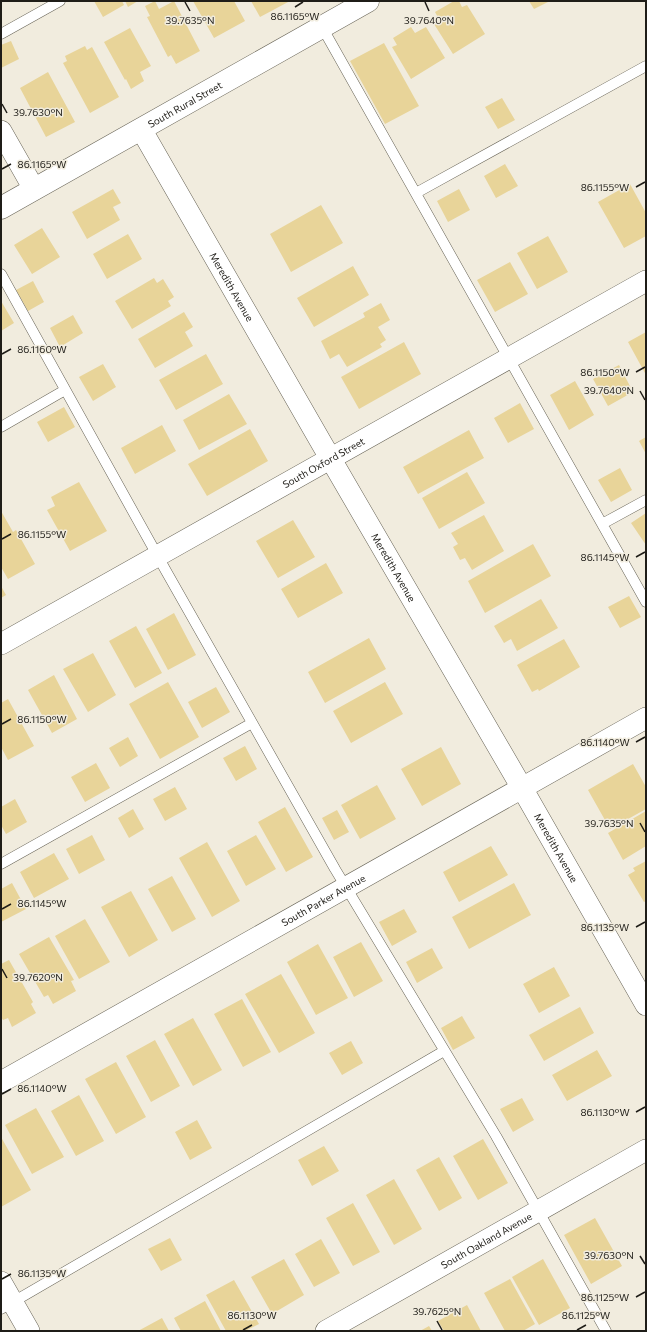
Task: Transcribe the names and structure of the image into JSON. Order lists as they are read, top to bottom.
{
  "streets": {
    "main road": ["South Rural Street"],
    "street": [
      "Meredith Avenue",
      "South Oxford Street",
      "South Parker Avenue",
      "South Oakland Avenue"
    ]
  },
  "crossings": [
    ["South Rural Street", "Meredith Avenue"],
    ["Meredith Avenue", "South Oxford Street"],
    ["Meredith Avenue", "South Parker Avenue"]
  ],
  "coordinates": [
    "86.1165°W",
    "39.7635°N",
    "39.7640°N",
    "39.7630°N",
    "86.1155°W",
    "86.1160°W",
    "86.1150°W",
    "86.1145°W",
    "86.1140°W",
    "86.1135°W",
    "39.7620°N",
    "86.1130°W",
    "86.1125°W",
    "39.7625°N"
  ]
}
